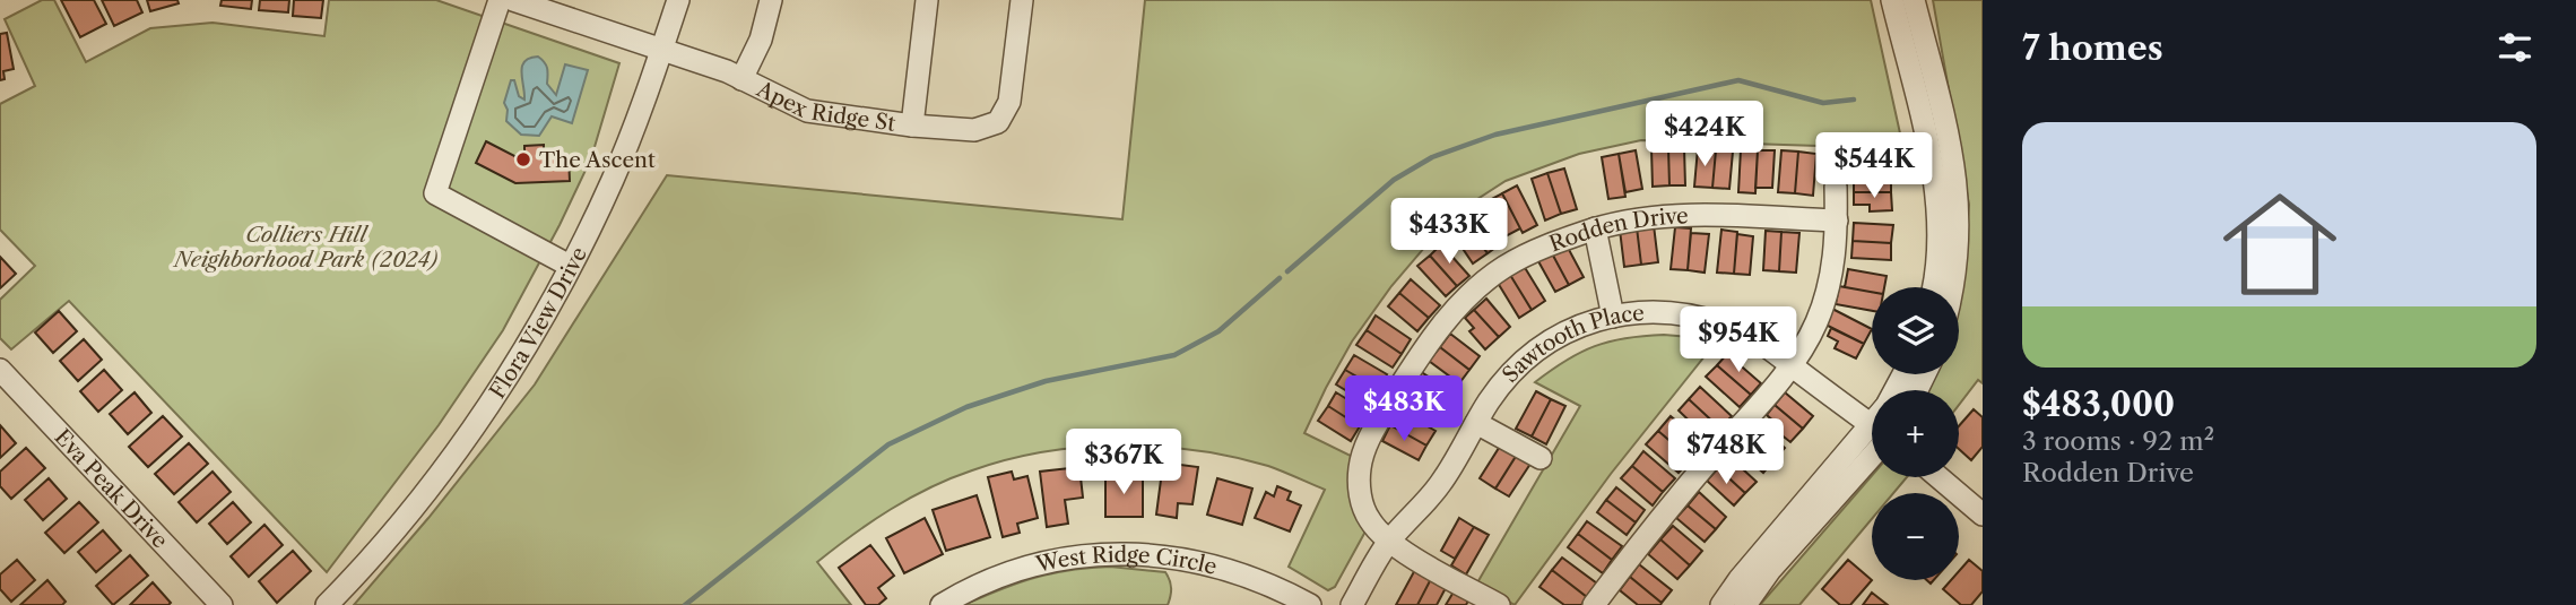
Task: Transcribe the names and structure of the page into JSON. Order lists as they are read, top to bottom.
{
  "streets": {
    "street": [
      "Apex Ridge St",
      "Rodden Drive",
      "Flora View Drive",
      "Sawtooth Place",
      "Eva Peak Drive",
      "West Ridge Circle"
    ]
  },
  "crossings": [
    ["Apex Ridge St", "Flora View Drive"],
    ["Rodden Drive", "Sawtooth Place"]
  ],
  "parks": ["Colliers Hill Neighborhood Park (2024)"],
  "places": ["The Ascent"],
  "page": {
    "heading": "7 homes",
    "list": [
      {
        "name": "$483,000",
        "note": "3 rooms · 92 m² · Rodden Drive"
      }
    ],
    "price": [
      "$424K",
      "$544K",
      "$433K",
      "$954K",
      "$483K",
      "$748K",
      "$367K"
    ],
    "map_buttons": ["+", "−"]
  }
}
